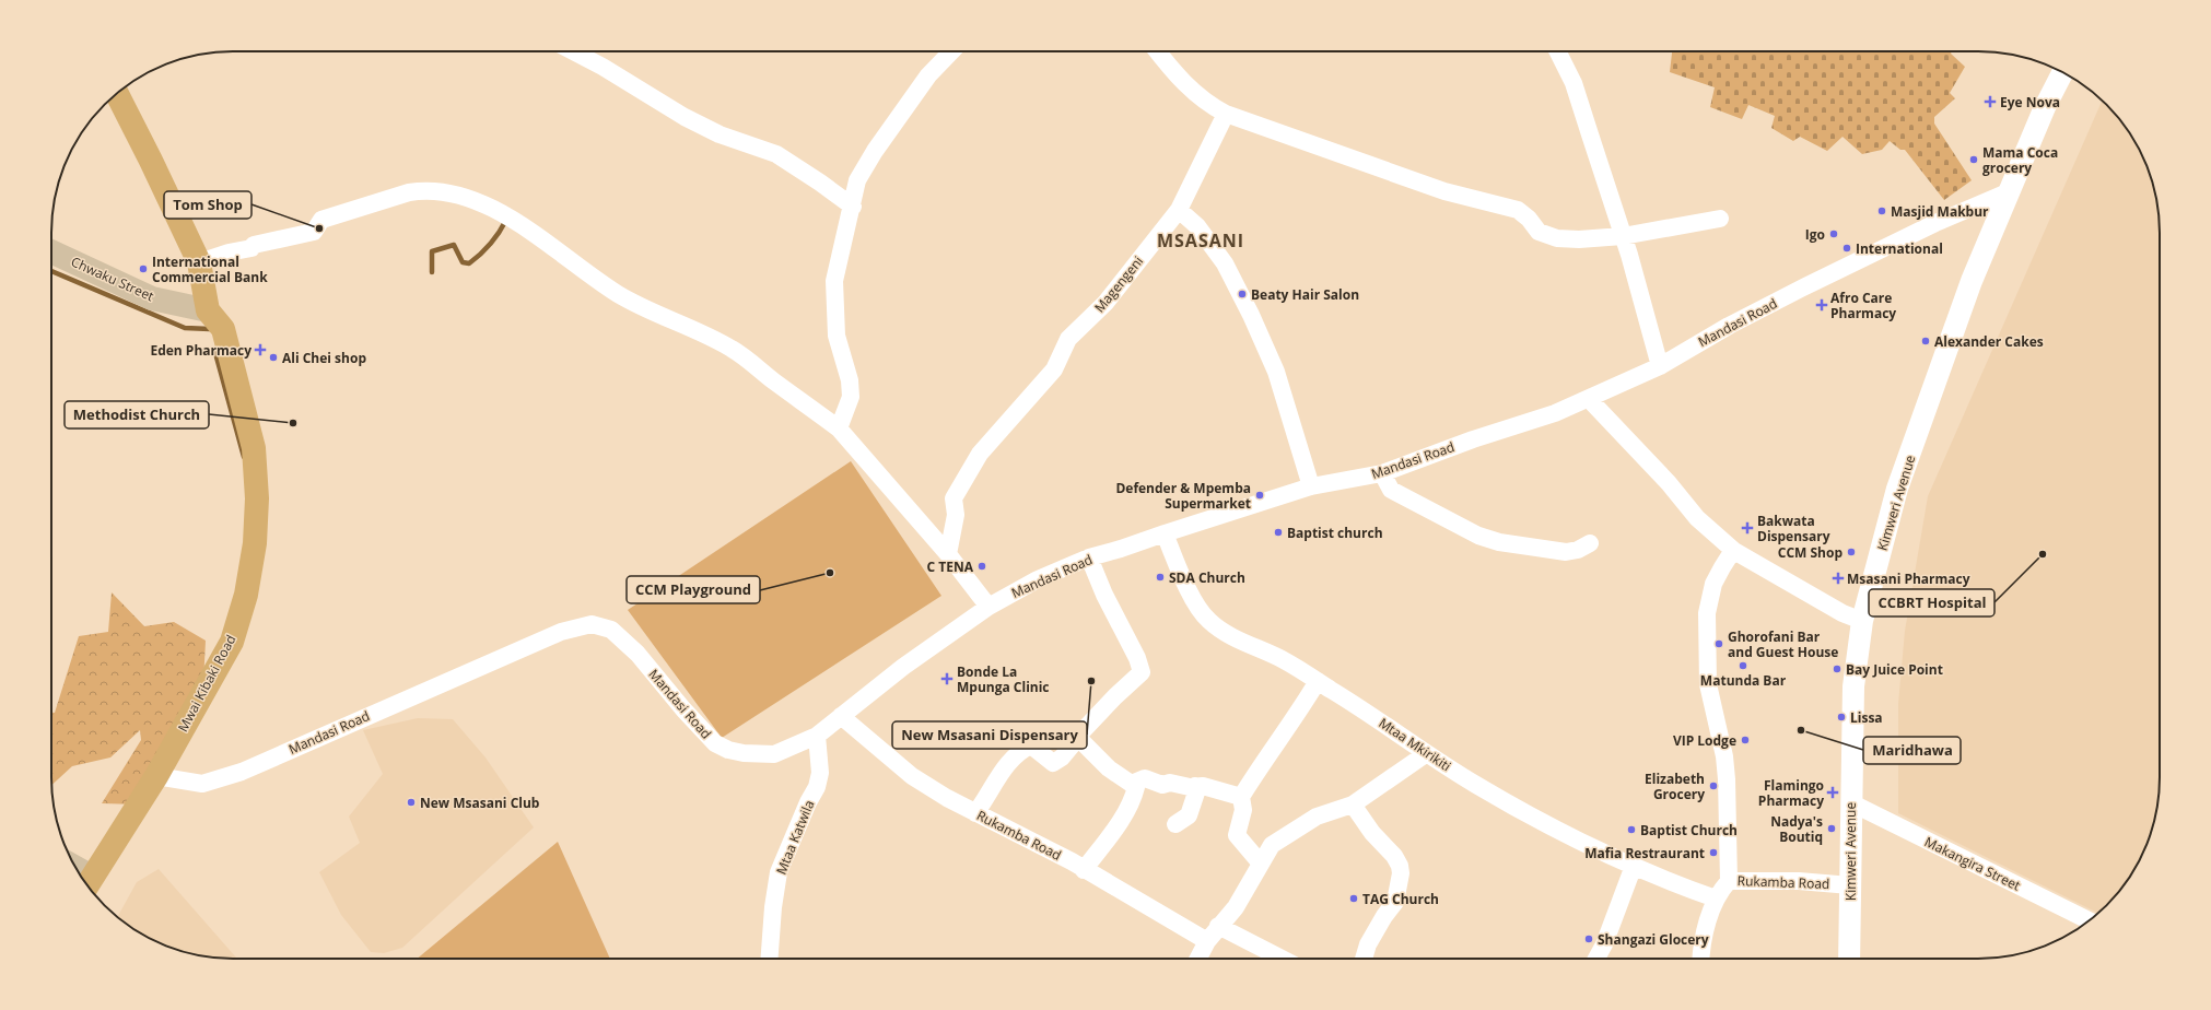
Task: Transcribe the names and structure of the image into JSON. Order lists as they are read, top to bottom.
{
  "streets": {
    "main road": ["Chwaku Street", "Mwai Kibaki Road"],
    "street": [
      "Magengeni",
      "Mandasi Road",
      "Kimweri Avenue",
      "Mtaa Mkirikiti",
      "Rukamba Road",
      "Mtaa Katwila",
      "Makangira Street"
    ]
  },
  "crossings": [
    ["Chwaku Street", "Mwai Kibaki Road"],
    ["Mandasi Road", "Kimweri Avenue"],
    ["Mandasi Road", "Mwai Kibaki Road"],
    ["Mandasi Road", "Mtaa Mkirikiti"],
    ["Mandasi Road", "Rukamba Road"],
    ["Mandasi Road", "Mtaa Katwila"],
    ["Kimweri Avenue", "Rukamba Road"],
    ["Kimweri Avenue", "Makangira Street"],
    ["Mtaa Mkirikiti", "Rukamba Road"]
  ],
  "districts": ["MSASANI"],
  "places": {
    "health": [
      "Eye Nova",
      "Afro Care Pharmacy",
      "Eden Pharmacy",
      "Bakwata Dispensary",
      "Msasani Pharmacy",
      "Bonde La Mpunga Clinic",
      "Flamingo Pharmacy"
    ],
    "other": [
      "Mama Coca grocery",
      "Masjid Makbur",
      "Tom Shop",
      "Igo",
      "International",
      "International Commercial Bank",
      "Beaty Hair Salon",
      "Alexander Cakes",
      "Ali Chei shop",
      "Methodist Church",
      "Defender & Mpemba Supermarket",
      "Baptist church",
      "CCM Shop",
      "CCBRT Hospital",
      "C TENA",
      "CCM Playground",
      "SDA Church",
      "Ghorofani Bar and Guest House",
      "Matunda Bar",
      "Bay Juice Point",
      "New Msasani Dispensary",
      "Lissa",
      "Maridhawa",
      "VIP Lodge",
      "Elizabeth Grocery",
      "New Msasani Club",
      "Nadya's Boutiq",
      "Baptist Church",
      "Mafia Restraurant",
      "TAG Church",
      "Shangazi Glocery"
    ]
  }
}
